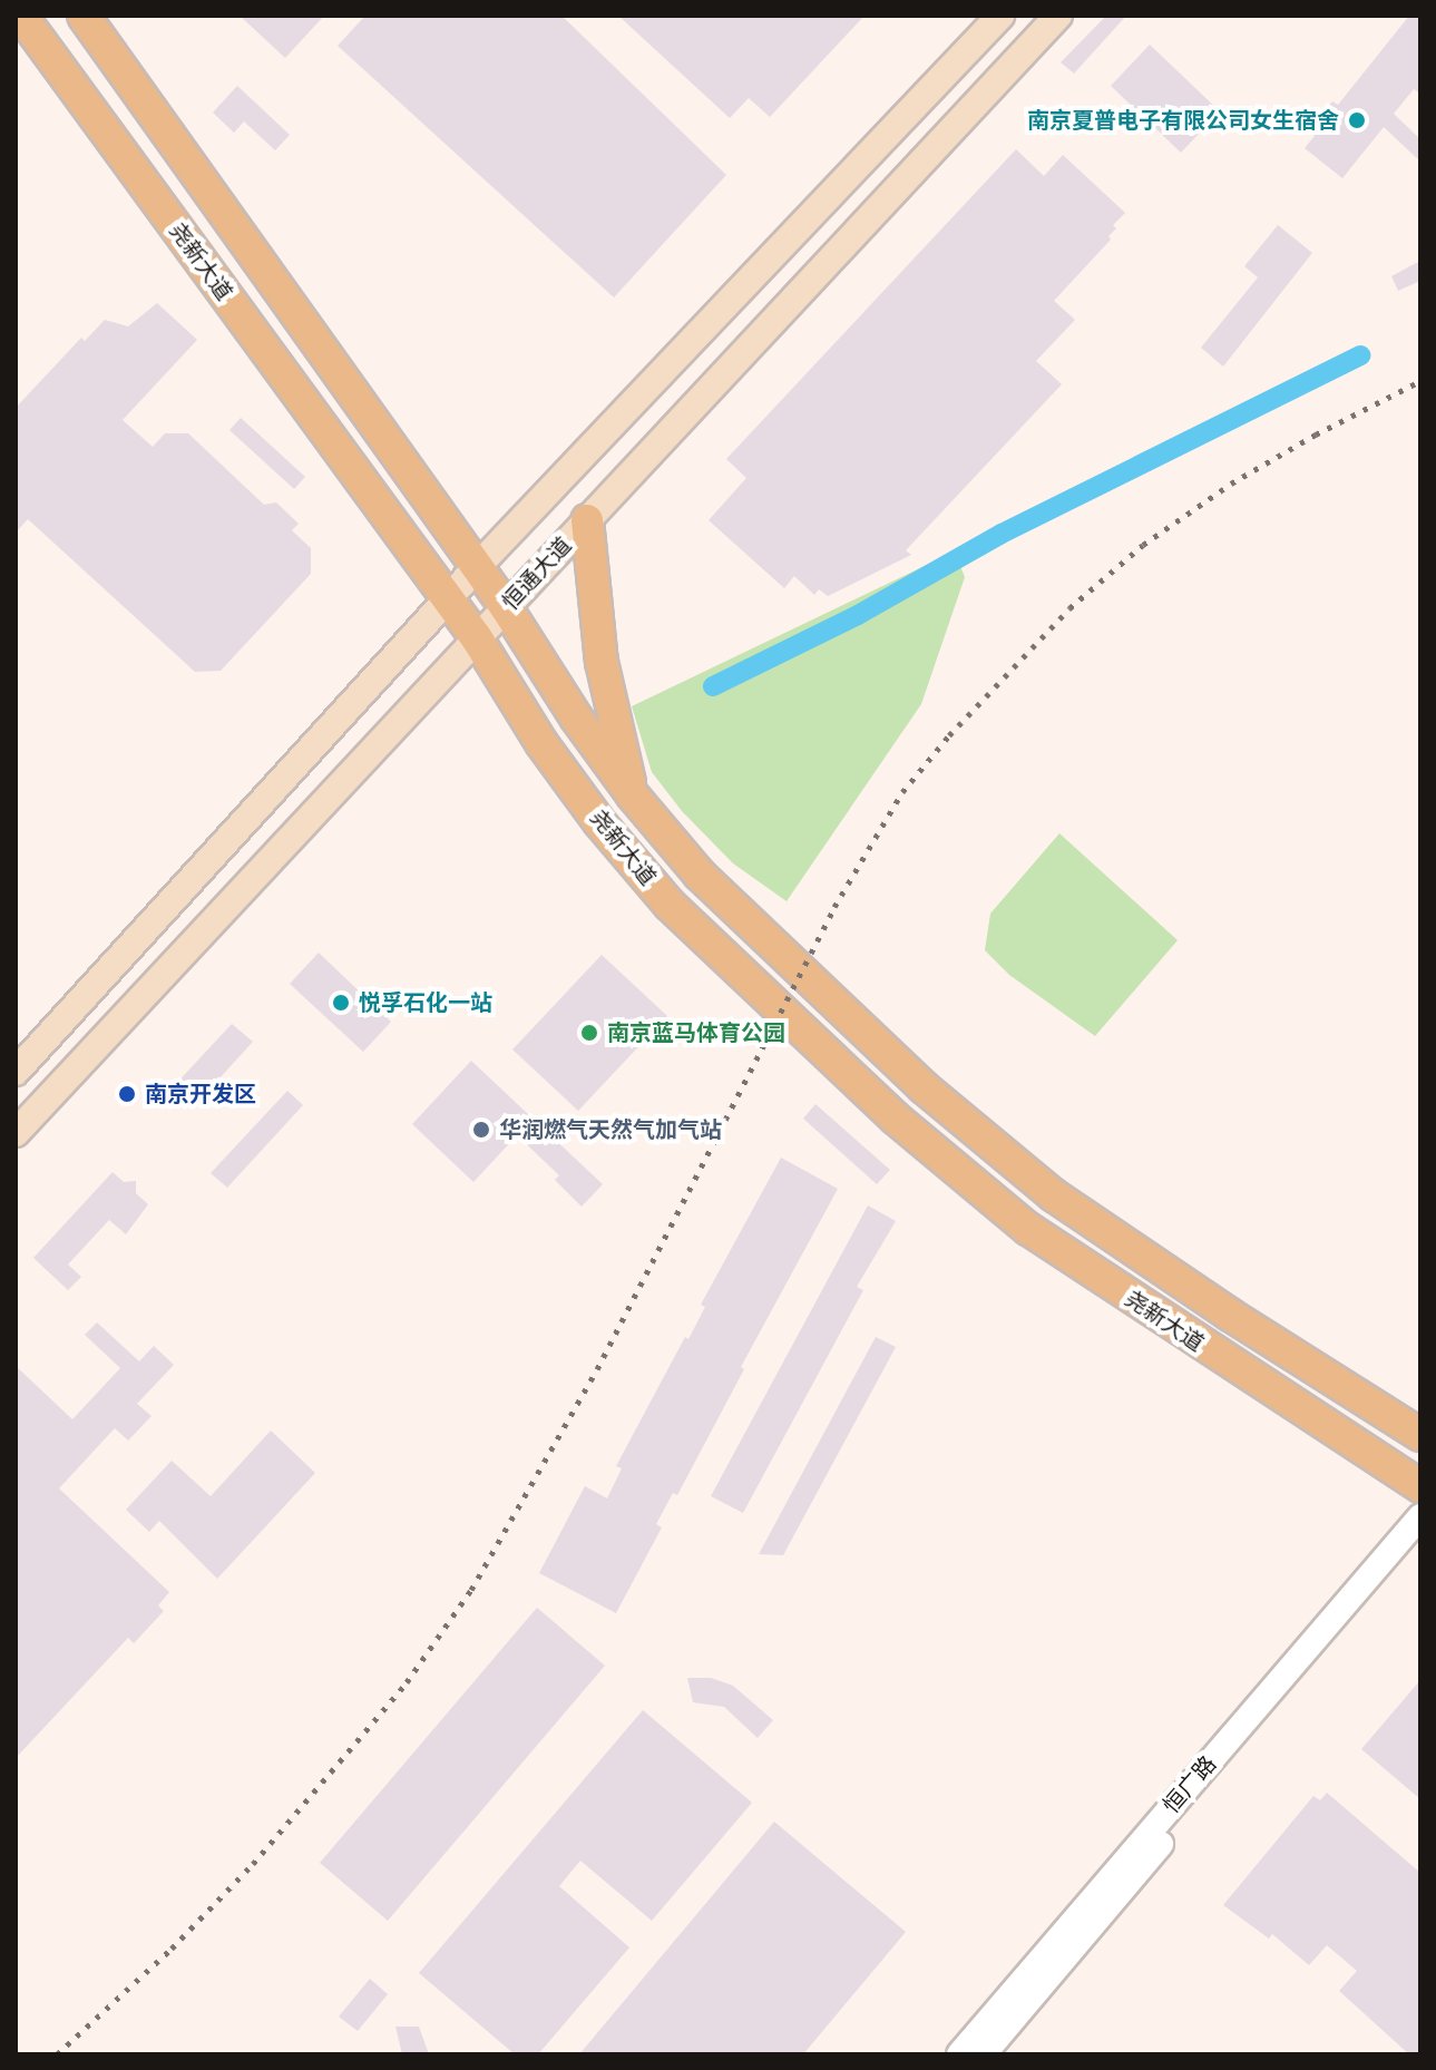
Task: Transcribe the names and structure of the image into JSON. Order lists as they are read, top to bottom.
{
  "streets": {
    "main road": ["尧新大道", "恒通大道"],
    "street": ["恒广路"]
  },
  "crossings": [
    ["尧新大道", "恒通大道"]
  ],
  "places": [
    "南京夏普电子有限公司女生宿舍",
    "悦孚石化一站",
    "南京蓝马体育公园",
    "南京开发区",
    "华润燃气天然气加气站"
  ]
}
